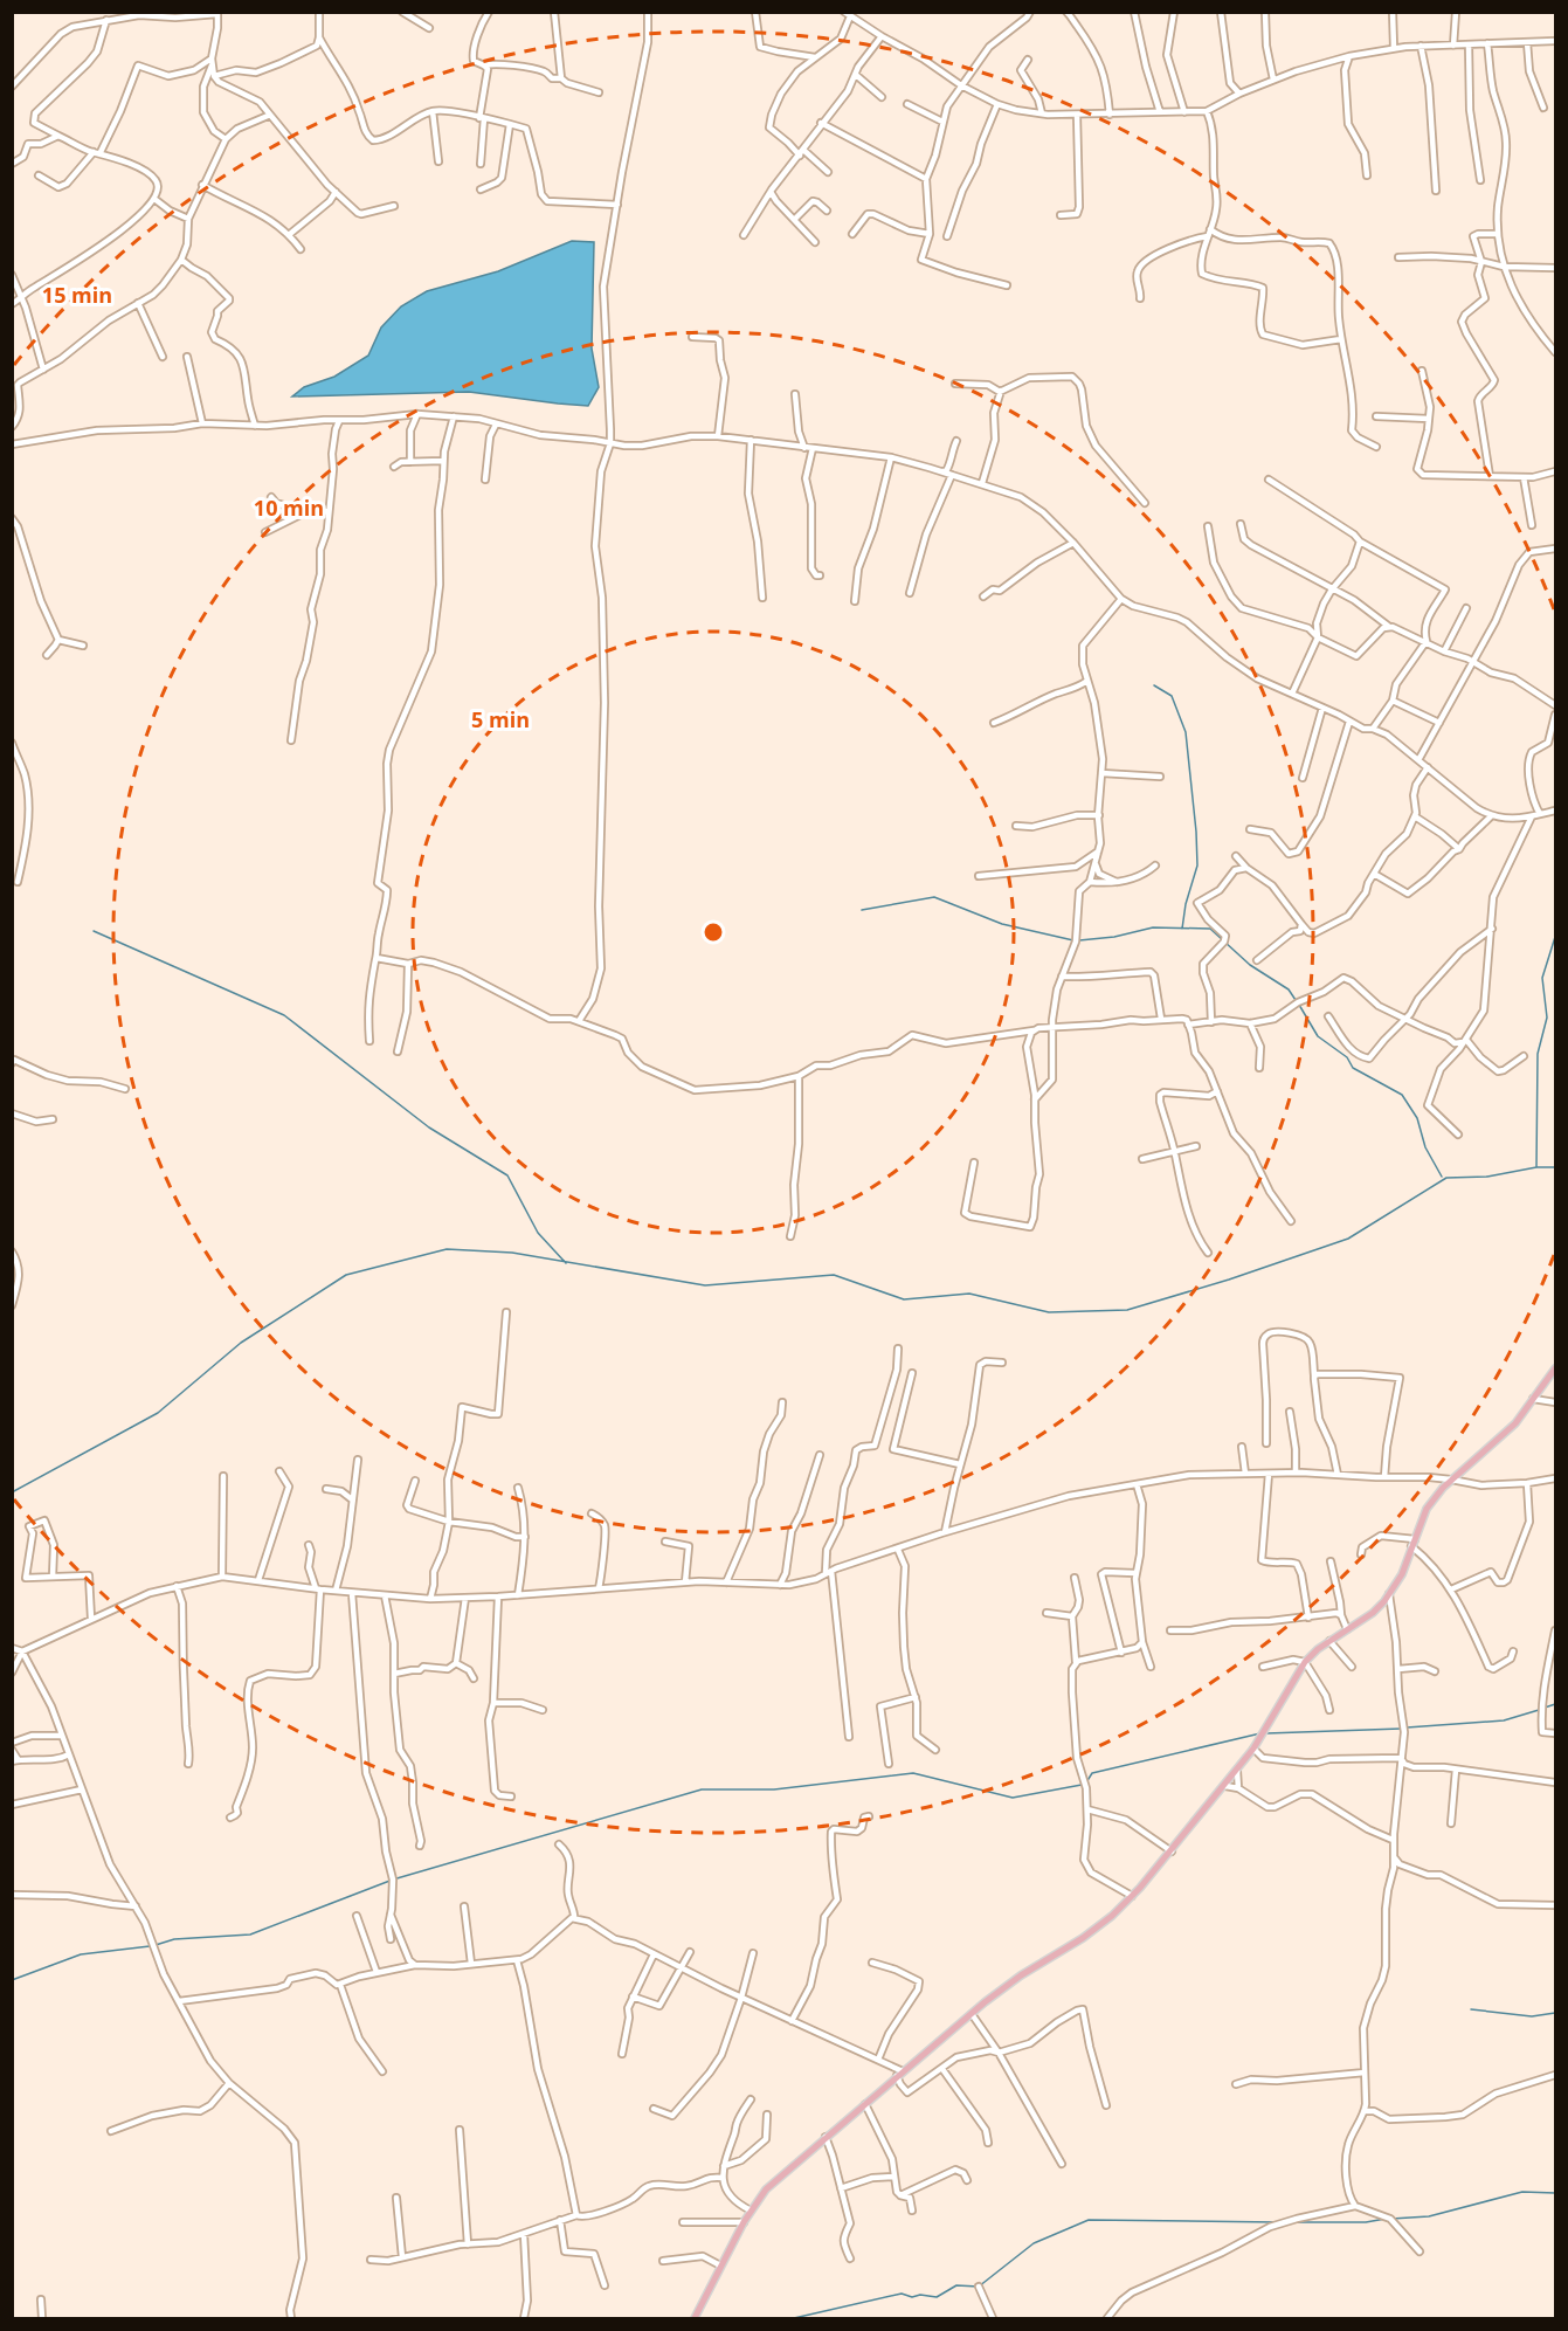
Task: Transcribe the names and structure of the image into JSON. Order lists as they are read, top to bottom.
{
  "rings": ["15 min", "10 min", "5 min"]
}
